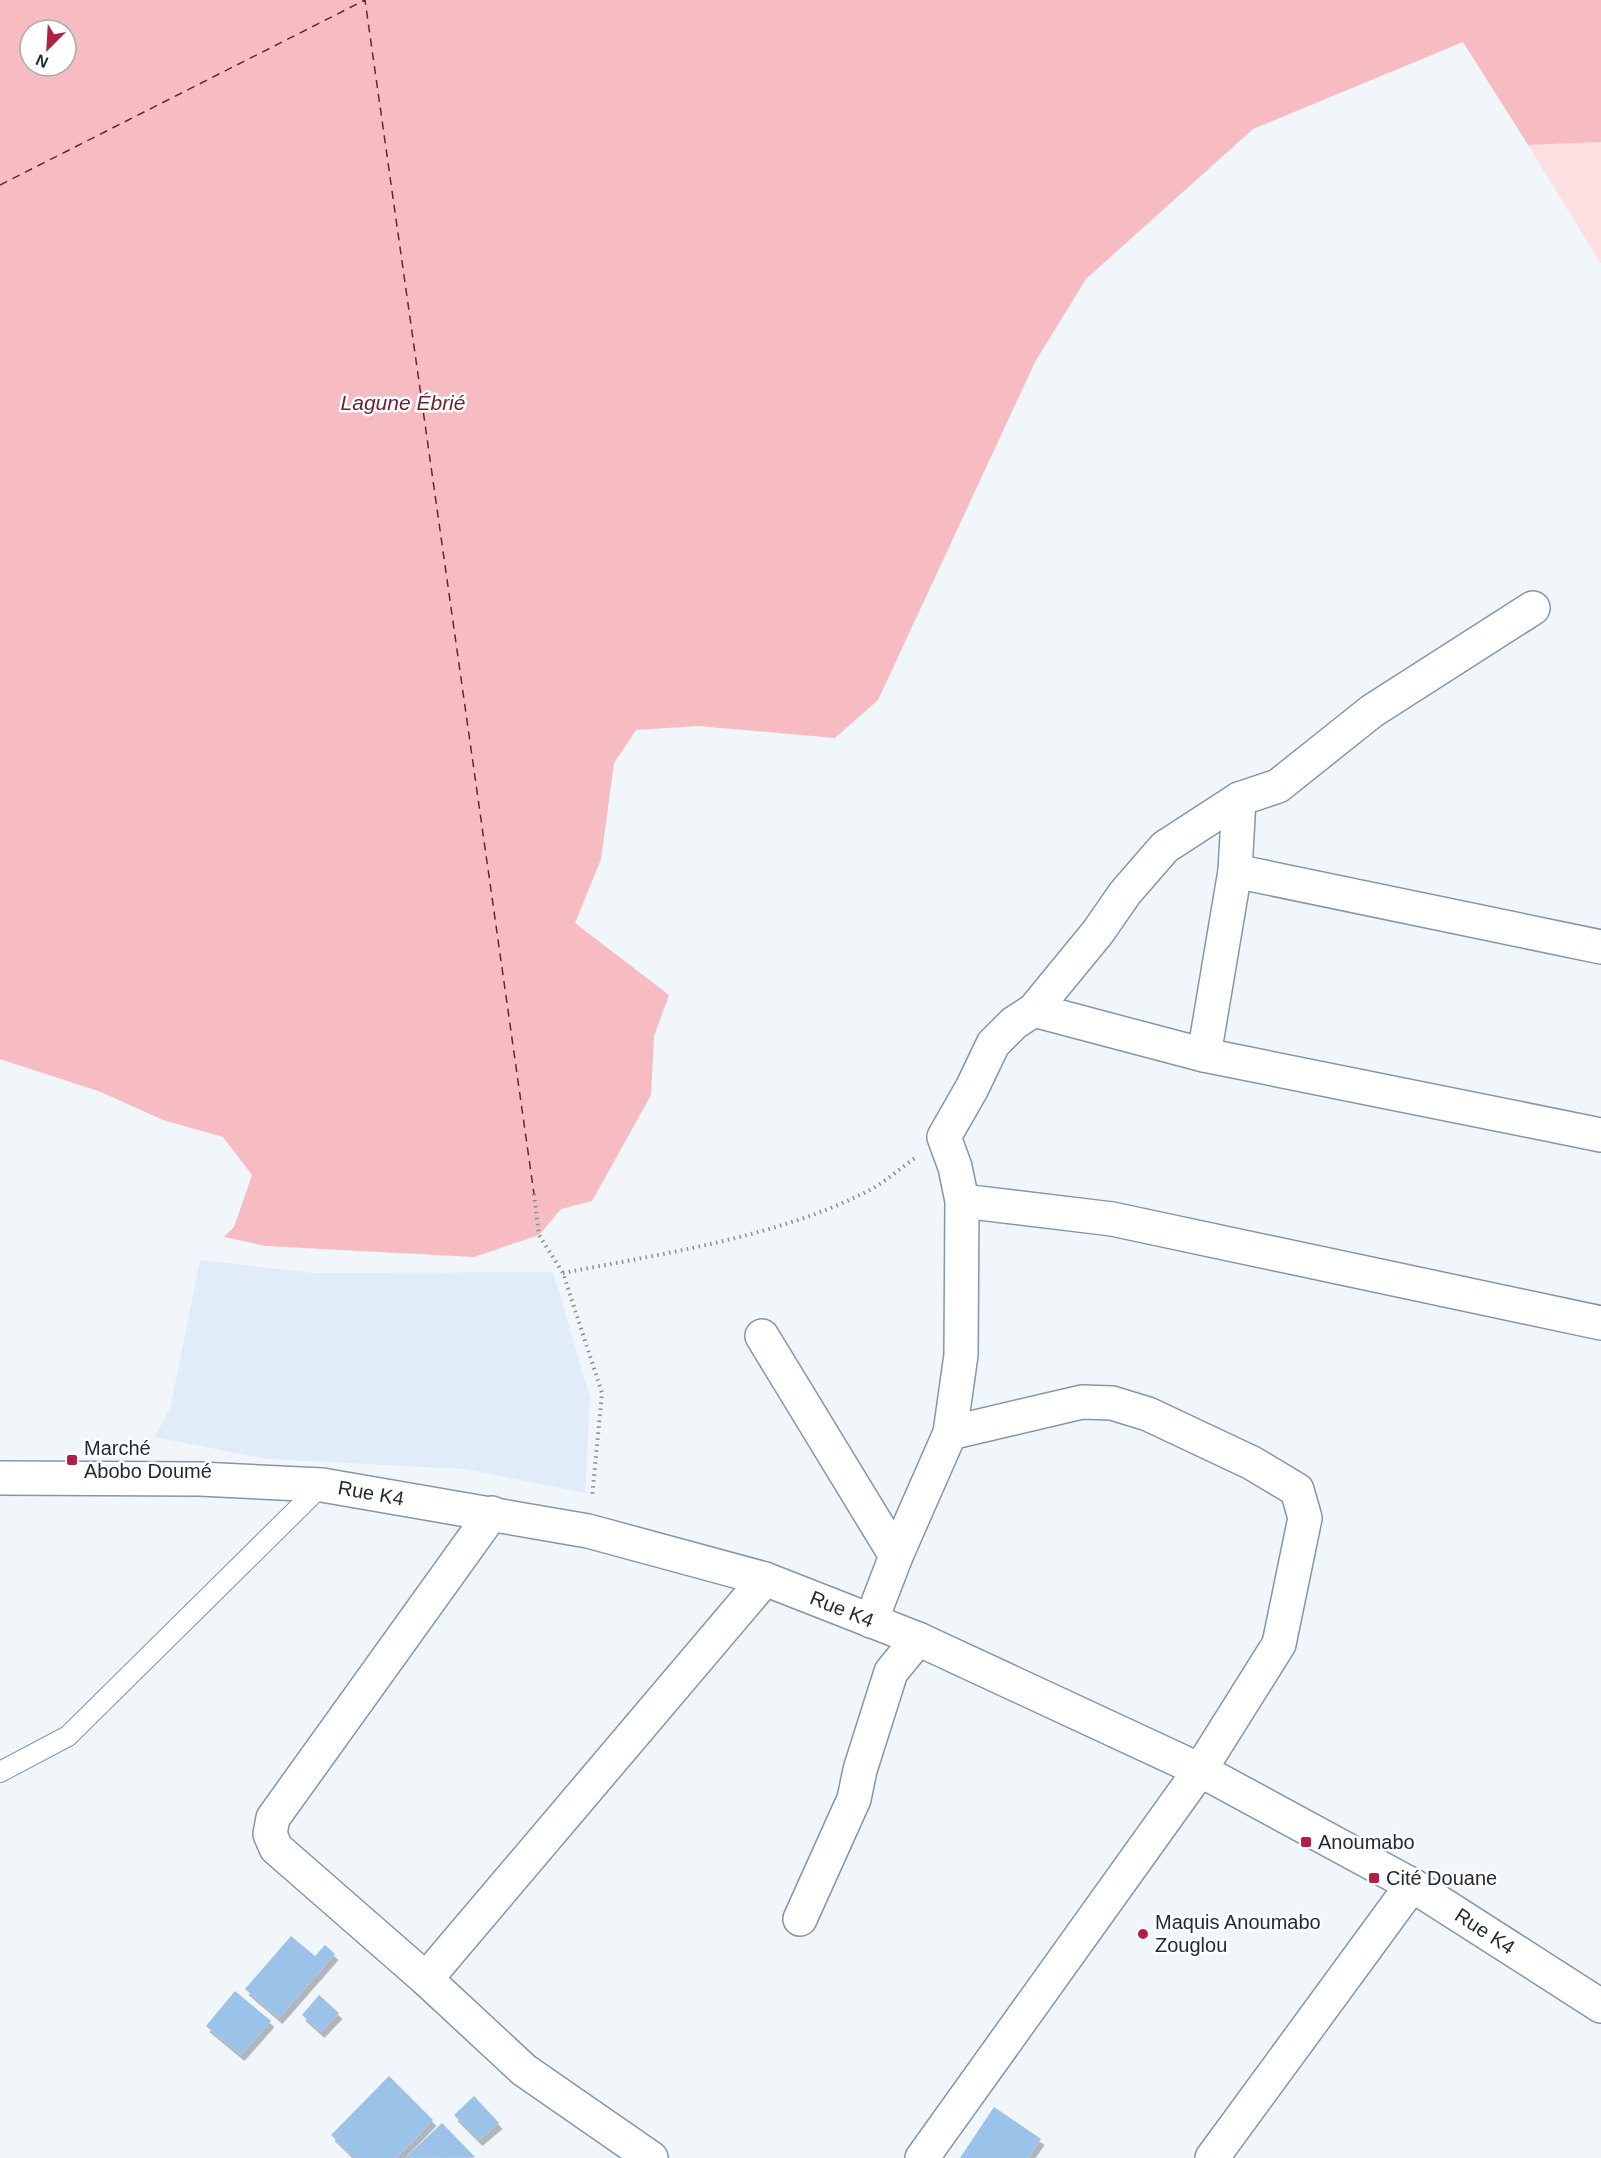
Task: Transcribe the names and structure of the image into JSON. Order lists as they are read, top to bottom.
{
  "streets": {
    "street": ["Rue K4"]
  },
  "water": ["Lagune Ébrié"],
  "places": {
    "transit": ["Marché Abobo Doumé", "Anoumabo", "Cité Douane"],
    "other": ["Maquis Anoumabo Zouglou"]
  },
  "north": "bottom left"
}
